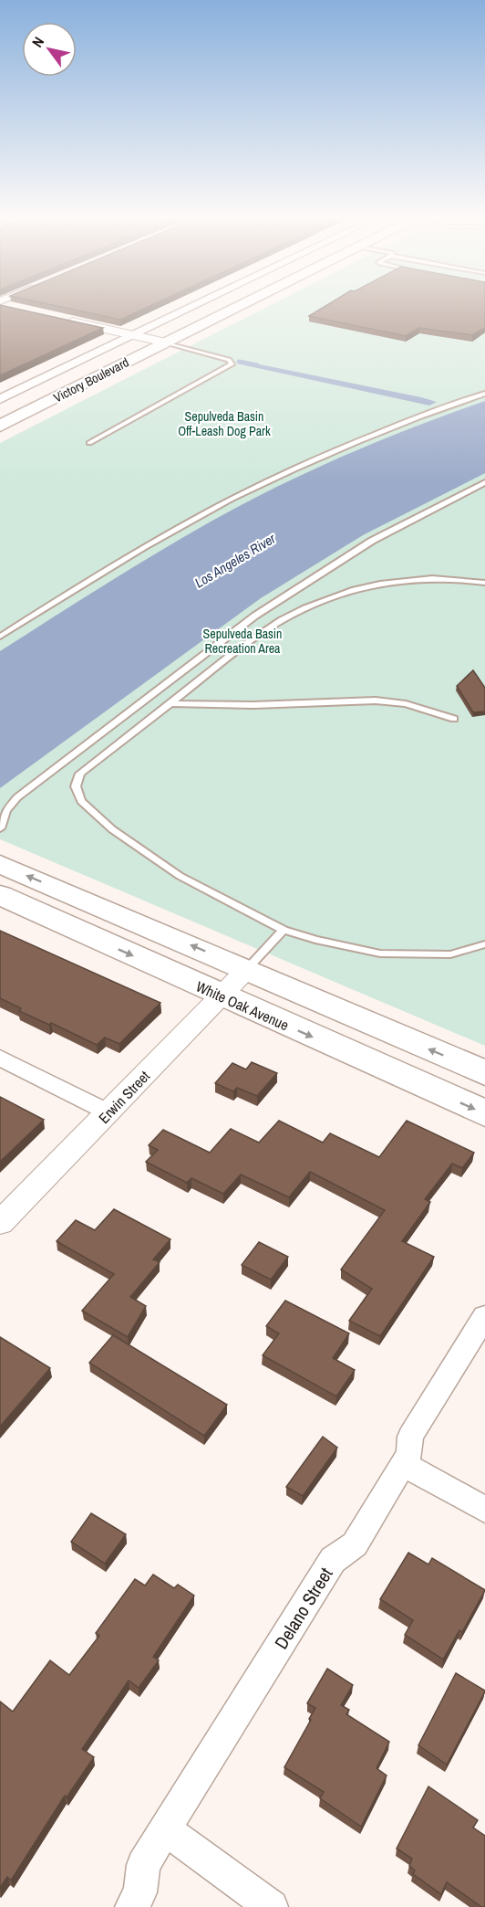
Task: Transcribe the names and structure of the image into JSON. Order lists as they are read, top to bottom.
{
  "streets": {
    "main road": ["Victory Boulevard", "White Oak Avenue"],
    "street": ["Erwin Street", "Delano Street"]
  },
  "crossings": [
    ["White Oak Avenue", "Erwin Street"]
  ],
  "water": ["Los Angeles River"],
  "parks": ["Sepulveda Basin Off-Leash Dog Park", "Sepulveda Basin Recreation Area"],
  "north": "top left"
}
